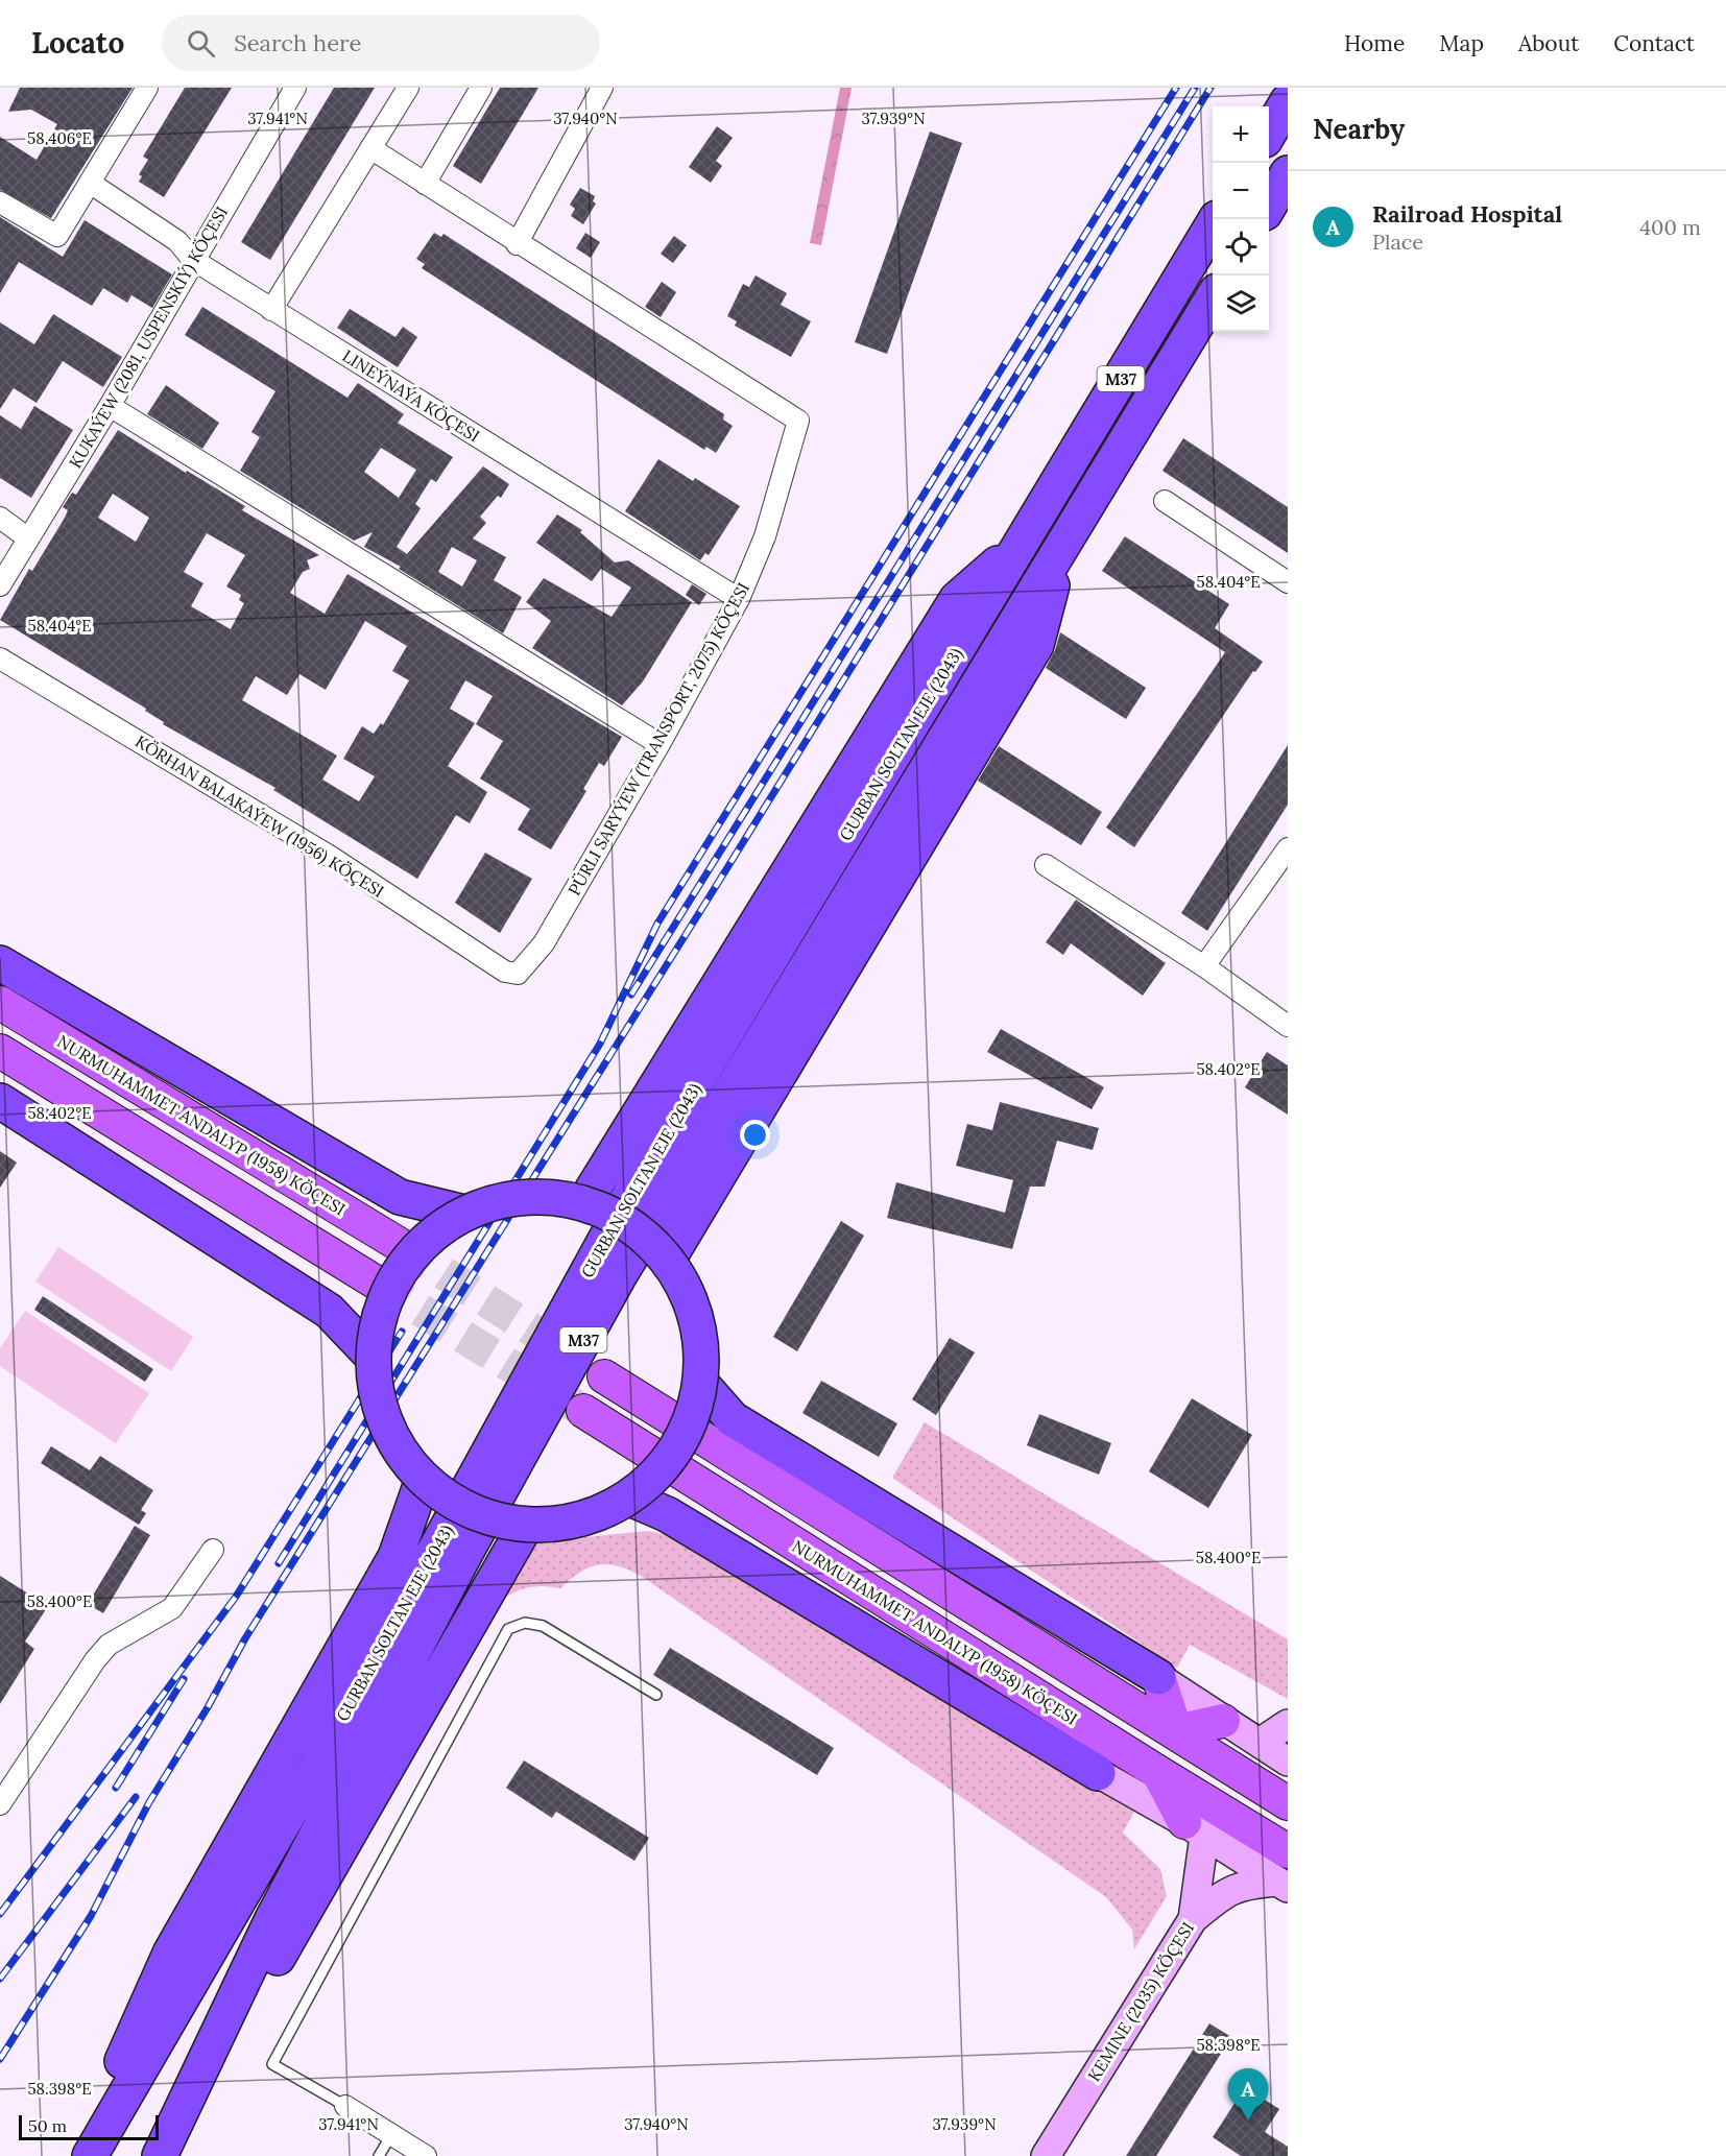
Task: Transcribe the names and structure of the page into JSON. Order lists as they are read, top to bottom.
{
  "streets": {
    "highway": ["M37", "GURBAN SOLTAN EJE (2043)"],
    "main road": ["NURMUHAMMET ANDALYP (1958) KÖÇESI"],
    "street": [
      "KUKAÝEW (2081, USPENSKIÝ) KÖÇESI",
      "LINEÝNAÝA KÖÇESI",
      "PÜRLI SARYÝEW (TRANSPORT, 2075) KÖÇESI",
      "KÖRHAN BALAKAÝEW (1956) KÖÇESI",
      "KEMINE (2035) KÖÇESI"
    ]
  },
  "crossings": [
    ["KUKAÝEW (2081, USPENSKIÝ) KÖÇESI", "LINEÝNAÝA KÖÇESI"],
    ["LINEÝNAÝA KÖÇESI", "PÜRLI SARYÝEW (TRANSPORT, 2075) KÖÇESI"],
    ["PÜRLI SARYÝEW (TRANSPORT, 2075) KÖÇESI", "KÖRHAN BALAKAÝEW (1956) KÖÇESI"]
  ],
  "scale_bar": "50 m",
  "page": {
    "header": "Locato",
    "search": "Search here",
    "nav": [
      "Home",
      "Map",
      "About",
      "Contact"
    ],
    "heading": "Nearby",
    "map_buttons": ["+", "−"],
    "list": [
      {
        "mark": "A",
        "name": "Railroad Hospital",
        "note": "Place",
        "value": "400 m"
      }
    ],
    "pins": "A",
    "scale": "50 m"
  },
  "coordinates": [
    "37.941°N",
    "37.940°N",
    "37.939°N",
    "58.406°E",
    "58.404°E",
    "58.402°E",
    "58.400°E",
    "58.398°E"
  ]
}
